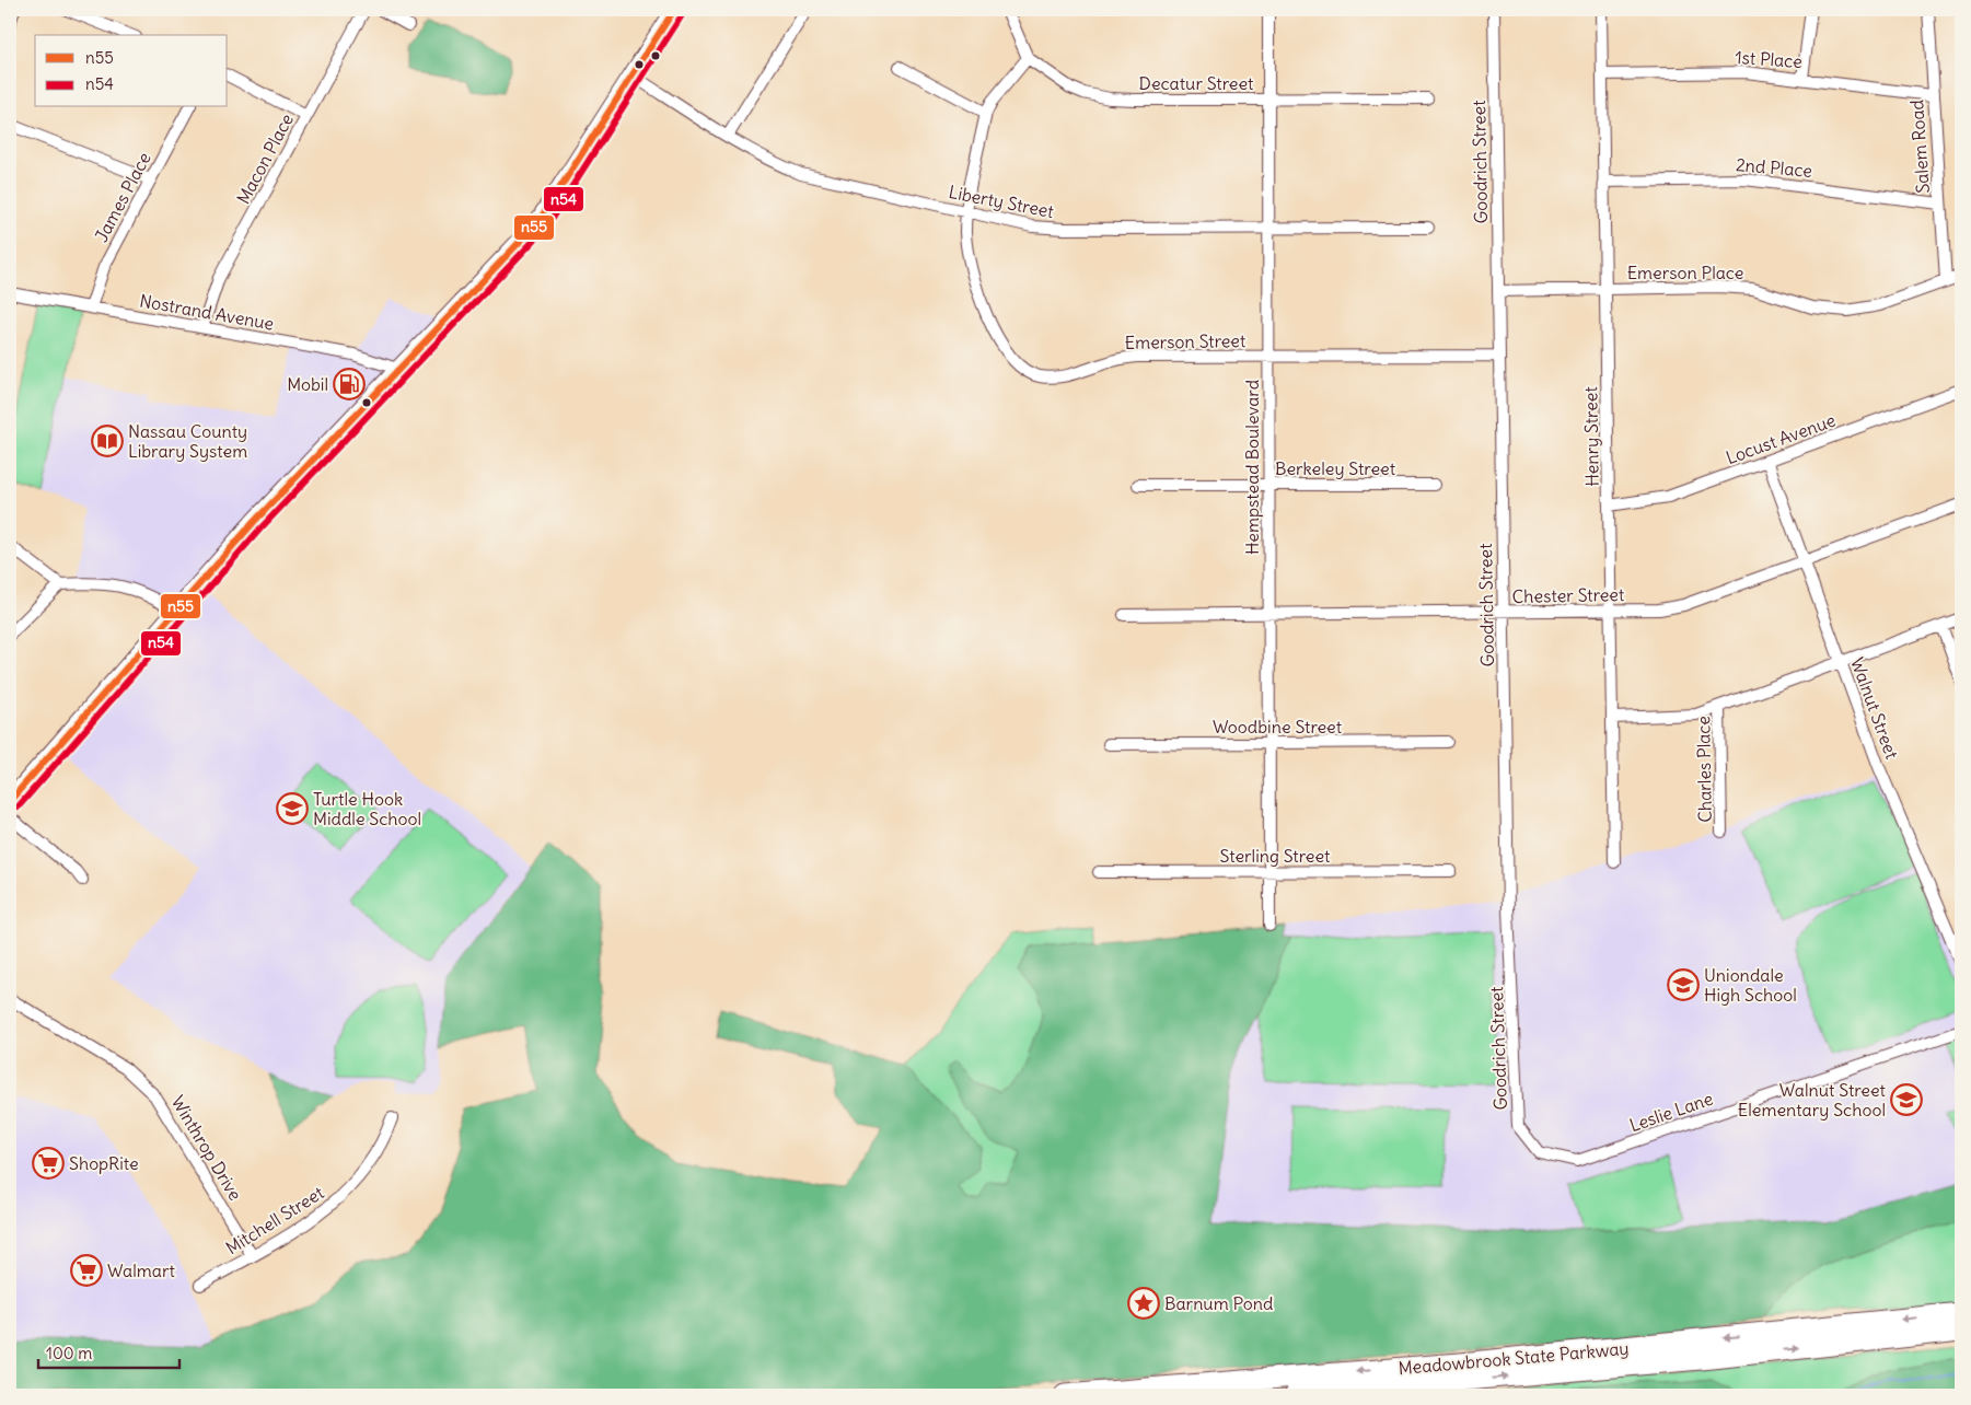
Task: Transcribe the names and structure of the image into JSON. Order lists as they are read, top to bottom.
{
  "streets": {
    "highway": ["Meadowbrook State Parkway"],
    "street": [
      "1st Place",
      "Decatur Street",
      "Salem Road",
      "Macon Place",
      "Goodrich Street",
      "2nd Place",
      "James Place",
      "Liberty Street",
      "Emerson Place",
      "Nostrand Avenue",
      "Emerson Street",
      "Henry Street",
      "Locust Avenue",
      "Hempstead Boulevard",
      "Berkeley Street",
      "Chester Street",
      "Walnut Street",
      "Woodbine Street",
      "Charles Place",
      "Sterling Street",
      "Leslie Lane",
      "Winthrop Drive",
      "Mitchell Street"
    ]
  },
  "crossings": [
    ["1st Place", "Salem Road"],
    ["1st Place", "Henry Street"],
    ["Decatur Street", "Emerson Street"],
    ["Decatur Street", "Hempstead Boulevard"],
    ["Salem Road", "2nd Place"],
    ["Salem Road", "Emerson Place"],
    ["Macon Place", "Nostrand Avenue"],
    ["Goodrich Street", "Emerson Place"],
    ["Goodrich Street", "Emerson Street"],
    ["Goodrich Street", "Chester Street"],
    ["Goodrich Street", "Leslie Lane"],
    ["2nd Place", "Henry Street"],
    ["James Place", "Nostrand Avenue"],
    ["Liberty Street", "Emerson Street"],
    ["Liberty Street", "Hempstead Boulevard"],
    ["Emerson Place", "Henry Street"],
    ["Emerson Street", "Hempstead Boulevard"],
    ["Henry Street", "Locust Avenue"],
    ["Henry Street", "Chester Street"],
    ["Locust Avenue", "Walnut Street"],
    ["Hempstead Boulevard", "Berkeley Street"],
    ["Hempstead Boulevard", "Chester Street"],
    ["Hempstead Boulevard", "Woodbine Street"],
    ["Hempstead Boulevard", "Sterling Street"],
    ["Chester Street", "Walnut Street"],
    ["Winthrop Drive", "Mitchell Street"]
  ],
  "places": {
    "fuel station": ["Mobil"],
    "library": ["Nassau County Library System"],
    "school or university": ["Turtle Hook Middle School", "Uniondale High School", "Walnut Street Elementary School"],
    "supermarket": ["ShopRite", "Walmart"],
    "place": ["Barnum Pond"]
  },
  "lines": ["transit line n55", "transit line n54"],
  "legend": ["n55", "n54"],
  "scale_bar": "100 m"
}
